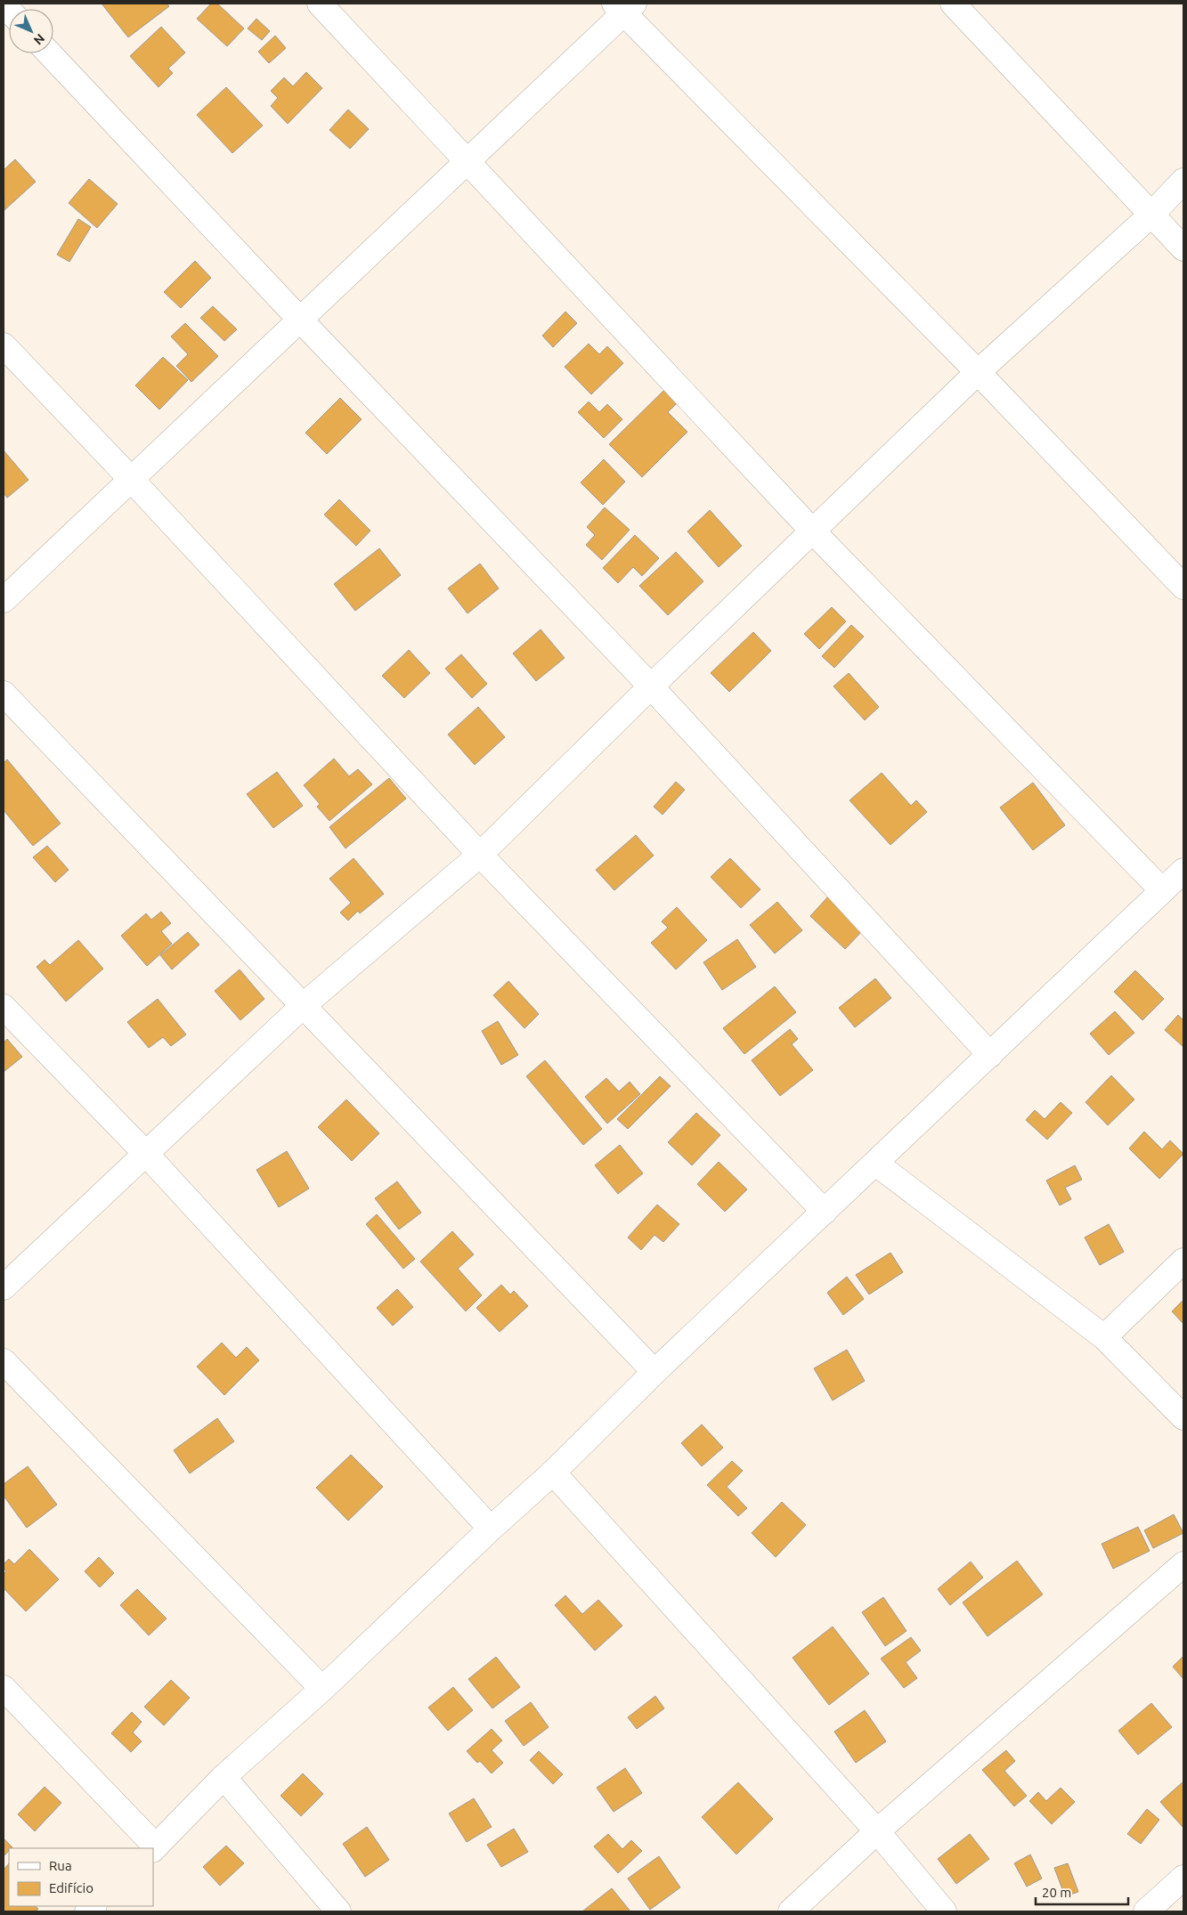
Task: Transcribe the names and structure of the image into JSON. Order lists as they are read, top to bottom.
{
  "legend": ["Rua", "Edifício"],
  "scale_bar": "20 m",
  "north": "bottom right"
}
